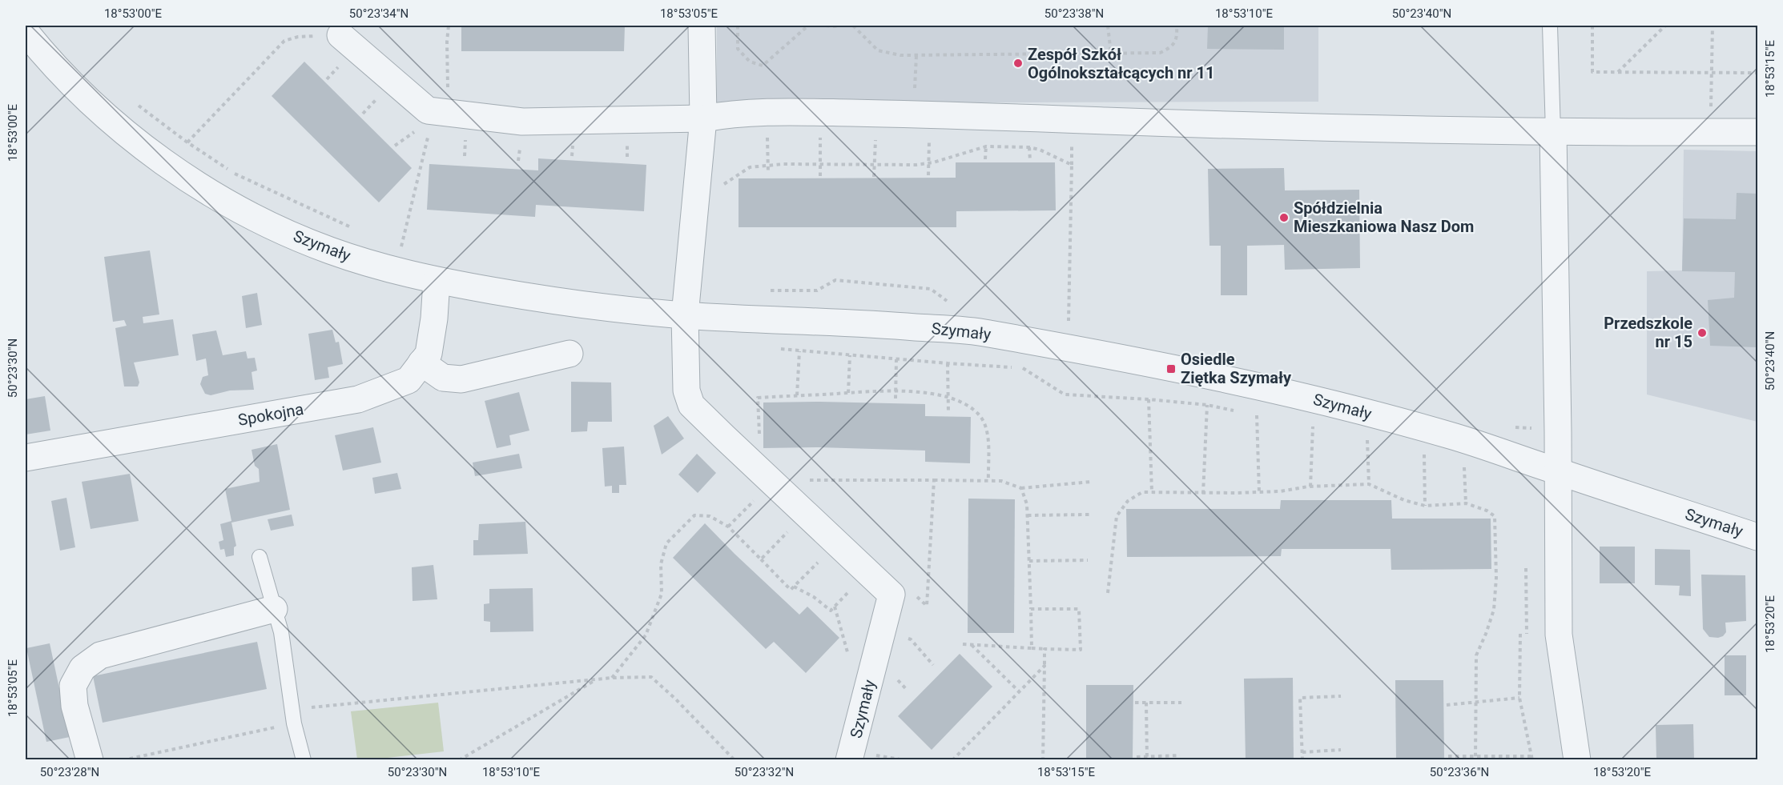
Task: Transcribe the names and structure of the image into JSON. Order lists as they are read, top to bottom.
{
  "streets": {
    "street": ["Szymały", "Spokojna"]
  },
  "crossings": [
    ["Szymały", "Spokojna"]
  ],
  "places": {
    "other": ["Zespół Szkół Ogólnokształcących nr 11", "Spółdzielnia Mieszkaniowa Nasz Dom", "Przedszkole nr 15"],
    "transit": ["Osiedle Ziętka Szymały"]
  },
  "coordinates": [
    "18°53'00\"E",
    "50°23'34\"N",
    "18°53'05\"E",
    "50°23'38\"N",
    "18°53'10\"E",
    "50°23'40\"N",
    "18°53'15\"E",
    "50°23'30\"N",
    "18°53'20\"E",
    "50°23'28\"N",
    "50°23'32\"N",
    "50°23'36\"N"
  ]
}
